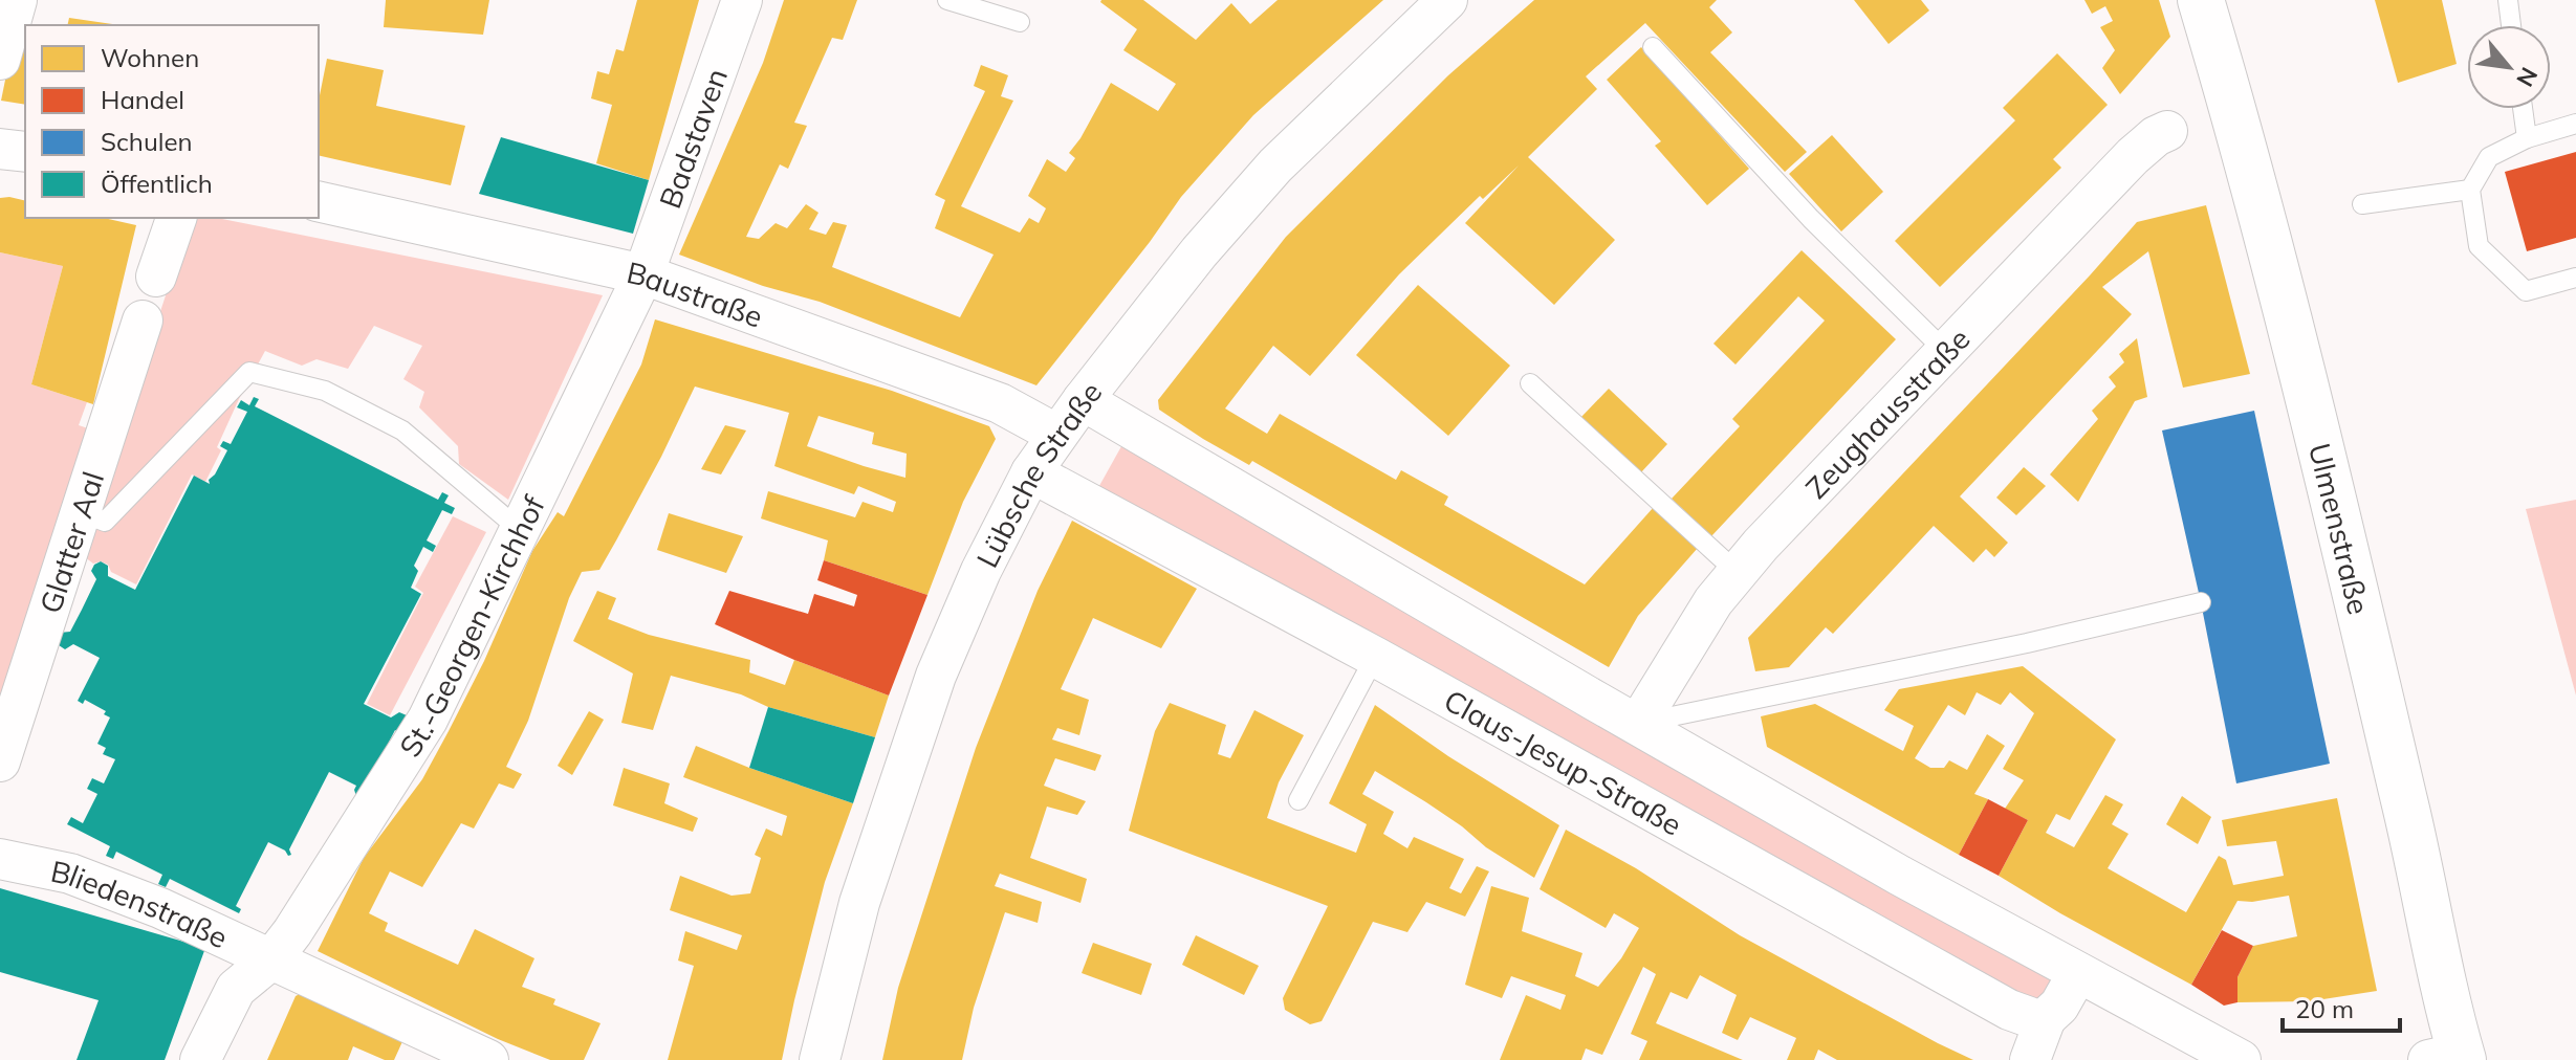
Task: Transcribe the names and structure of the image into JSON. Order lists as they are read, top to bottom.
{
  "streets": {
    "street": [
      "Badstaven",
      "Baustraße",
      "Zeughausstraße",
      "Lübsche Straße",
      "Ulmenstraße",
      "Glatter Aal",
      "St.-Georgen-Kirchhof",
      "Claus-Jesup-Straße",
      "Bliedenstraße"
    ]
  },
  "crossings": [
    ["Badstaven", "Baustraße"],
    ["Badstaven", "St.-Georgen-Kirchhof"],
    ["Baustraße", "Lübsche Straße"],
    ["Baustraße", "St.-Georgen-Kirchhof"],
    ["Lübsche Straße", "Claus-Jesup-Straße"],
    ["St.-Georgen-Kirchhof", "Bliedenstraße"]
  ],
  "legend": [
    "Wohnen",
    "Handel",
    "Schulen",
    "Öffentlich"
  ],
  "scale_bar": "20 m",
  "north": "bottom right"
}
